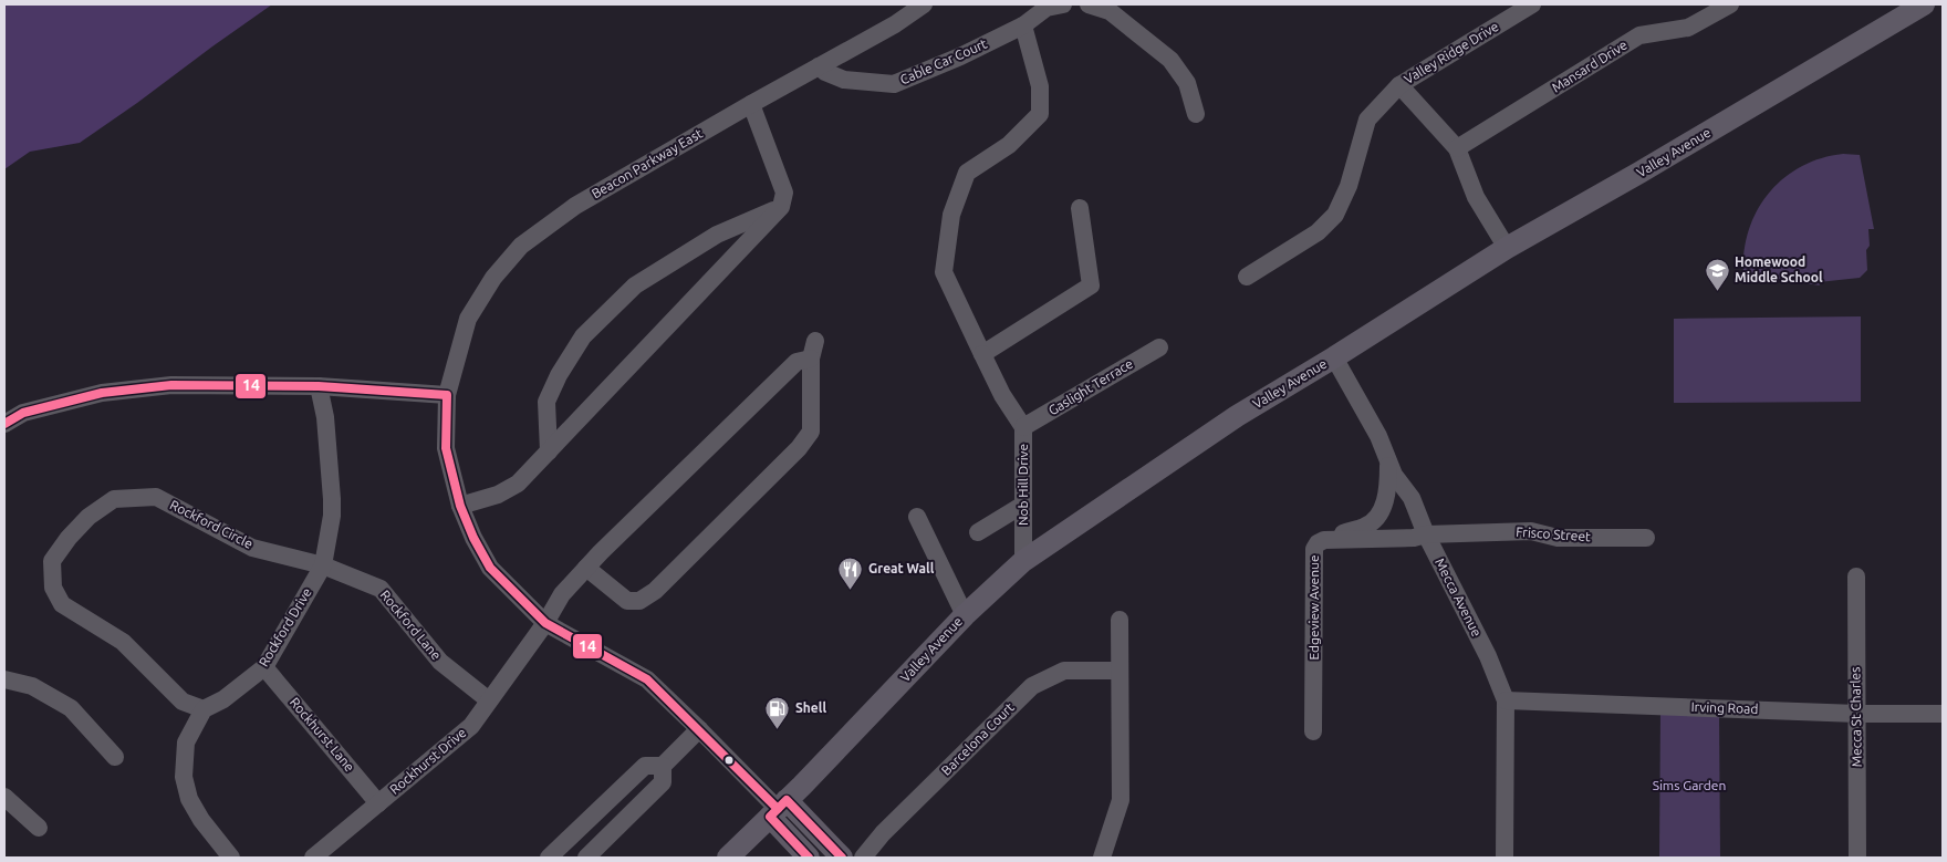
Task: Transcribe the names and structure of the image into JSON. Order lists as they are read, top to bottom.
{
  "streets": {
    "main road": ["Valley Avenue"],
    "street": [
      "Valley Ridge Drive",
      "Cable Car Court",
      "Mansard Drive",
      "Beacon Parkway East",
      "Gaslight Terrace",
      "Nob Hill Drive",
      "Rockford Circle",
      "Frisco Street",
      "Mecca Avenue",
      "Edgeview Avenue",
      "Rockford Lane",
      "Rockford Drive",
      "Irving Road",
      "Mecca St Charles",
      "Rockhurst Lane",
      "Barcelona Court",
      "Rockhurst Drive"
    ]
  },
  "crossings": [
    ["Valley Ridge Drive", "Mansard Drive"],
    ["Valley Ridge Drive", "Valley Avenue"],
    ["Cable Car Court", "Beacon Parkway East"],
    ["Cable Car Court", "Nob Hill Drive"],
    ["Valley Avenue", "Beacon Parkway East"],
    ["Valley Avenue", "Nob Hill Drive"],
    ["Valley Avenue", "Mecca Avenue"],
    ["Beacon Parkway East", "Rockhurst Drive"],
    ["Gaslight Terrace", "Nob Hill Drive"],
    ["Rockford Circle", "Rockford Lane"],
    ["Rockford Circle", "Rockford Drive"],
    ["Frisco Street", "Mecca Avenue"],
    ["Frisco Street", "Edgeview Avenue"],
    ["Mecca Avenue", "Edgeview Avenue"],
    ["Mecca Avenue", "Irving Road"],
    ["Rockford Lane", "Rockford Drive"],
    ["Rockford Lane", "Rockhurst Drive"],
    ["Rockford Drive", "Rockhurst Lane"],
    ["Irving Road", "Mecca St Charles"],
    ["Rockhurst Lane", "Rockhurst Drive"]
  ],
  "parks": ["Sims Garden"],
  "places": {
    "school or university": ["Homewood Middle School"],
    "restaurant": ["Great Wall"],
    "fuel station": ["Shell"]
  },
  "lines": ["transit line 14"]
}
